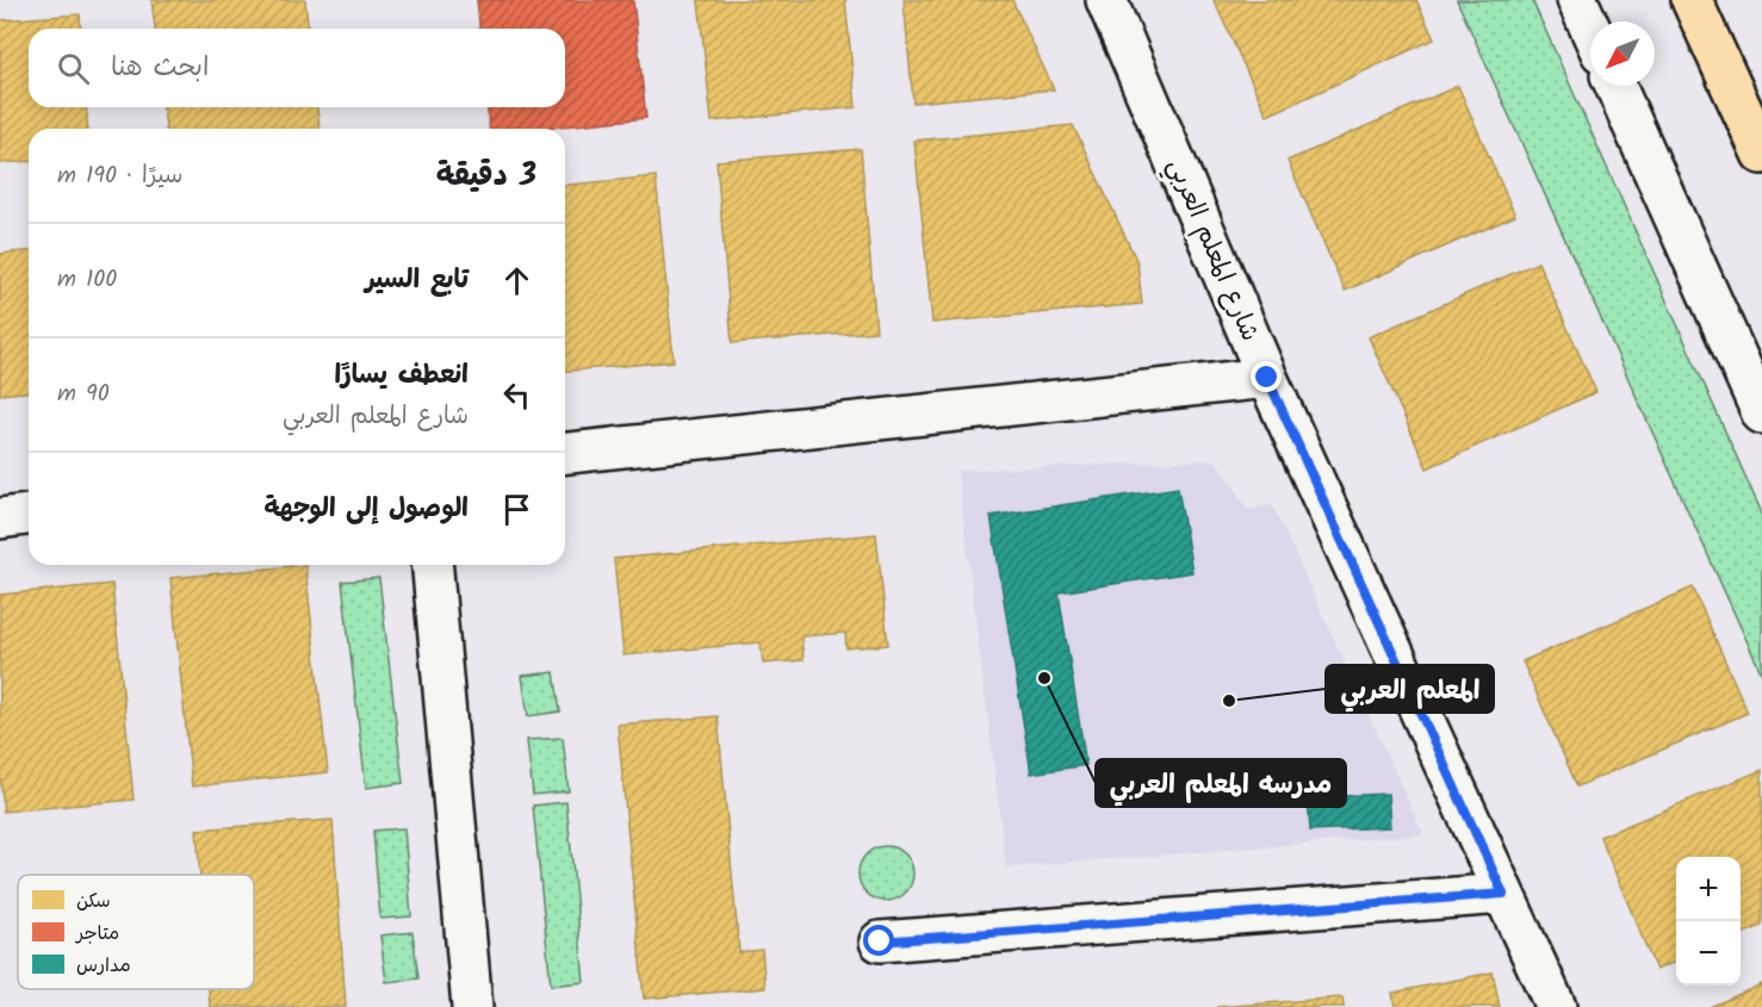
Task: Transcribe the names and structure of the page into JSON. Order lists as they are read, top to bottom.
{
  "streets": {
    "street": ["شارع المعلم العربي"]
  },
  "places": ["مدرسه المعلم العربي", "المعلم العربي"],
  "legend": ["سكن", "متاجر", "مدارس"],
  "north": "bottom left",
  "page": {
    "search": "ابحث هنا",
    "heading": ["3 دقيقة", "سيرًا · 190 m"],
    "list": [
      ["تابع السير", "100 m"],
      ["انعطف يسارًا", "شارع المعلم العربي", "90 m"],
      "الوصول إلى الوجهة"
    ],
    "map_buttons": ["+", "−"]
  }
}
